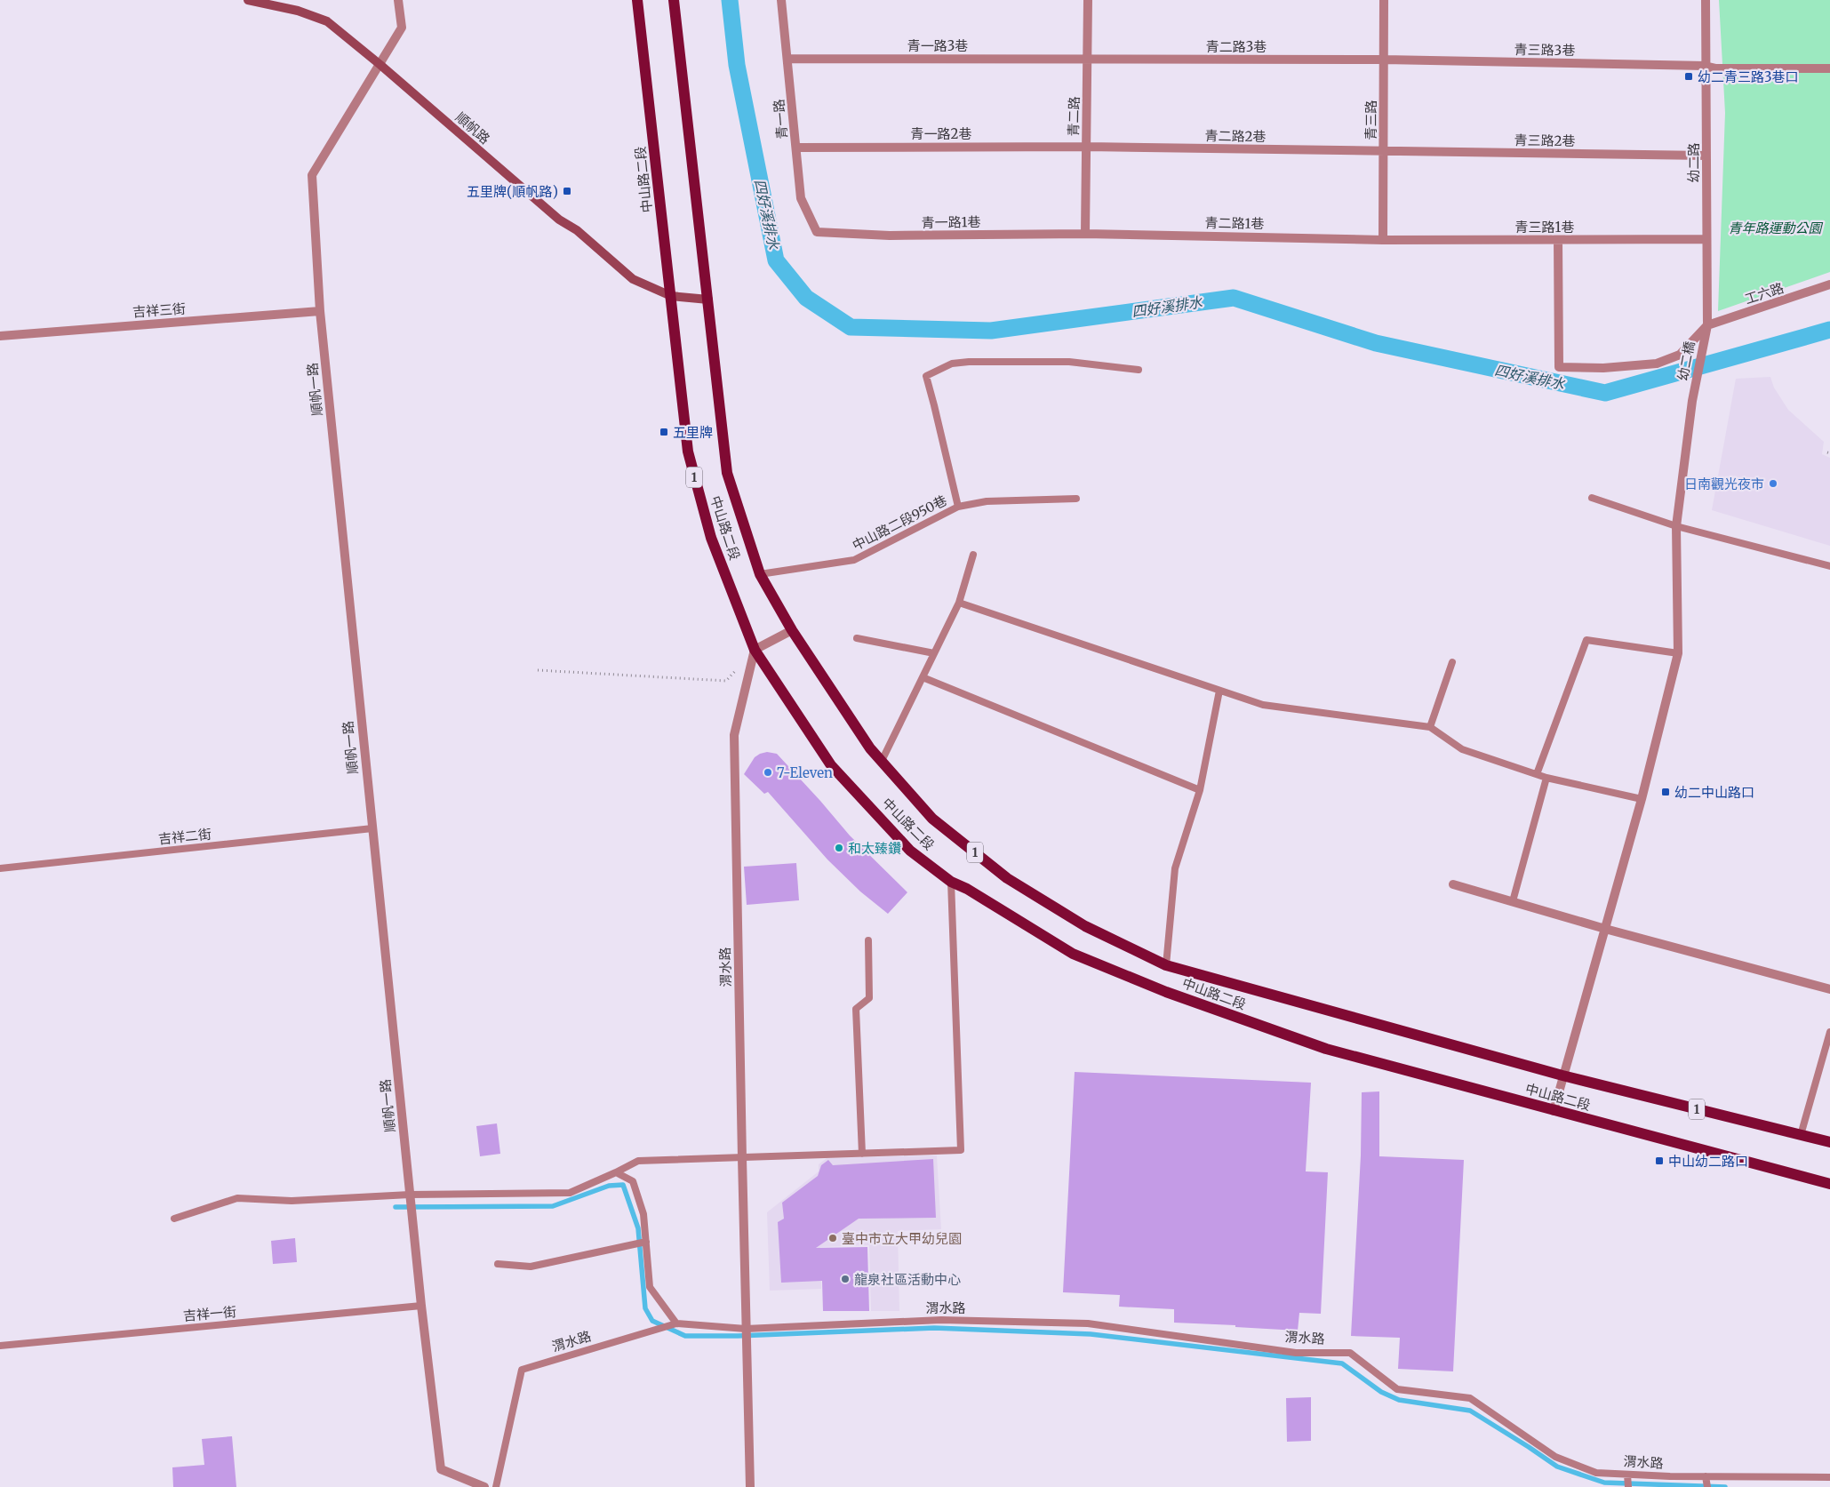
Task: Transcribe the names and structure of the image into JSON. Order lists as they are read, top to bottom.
{
  "streets": {
    "main road": ["中山路二段", "1"],
    "street": [
      "青一路3巷",
      "青二路3巷",
      "青三路3巷",
      "青二路",
      "青一路",
      "青三路",
      "順帆路",
      "青一路2巷",
      "青二路2巷",
      "青三路2巷",
      "幼二路",
      "青一路1巷",
      "青二路1巷",
      "青三路1巷",
      "工六路",
      "吉祥三街",
      "幼二橋",
      "順帆一路",
      "渭水路"
    ],
    "lane": ["中山路二段950巷", "吉祥二街", "吉祥一街"]
  },
  "crossings": [
    ["青一路3巷", "青二路3巷"],
    ["青一路3巷", "青二路"],
    ["青一路3巷", "青一路"],
    ["青二路3巷", "青三路3巷"],
    ["青二路3巷", "青二路"],
    ["青二路3巷", "青三路"],
    ["青三路3巷", "青三路"],
    ["青三路3巷", "幼二路"],
    ["青二路", "青一路2巷"],
    ["青二路", "青二路2巷"],
    ["青二路", "青一路1巷"],
    ["青二路", "青二路1巷"],
    ["青一路", "青一路2巷"],
    ["青一路", "青一路1巷"],
    ["青三路", "青二路2巷"],
    ["青三路", "青三路2巷"],
    ["青三路", "青二路1巷"],
    ["青三路", "青三路1巷"],
    ["順帆路", "中山路二段"],
    ["順帆路", "順帆一路"],
    ["青一路2巷", "青二路2巷"],
    ["青二路2巷", "青三路2巷"],
    ["青三路2巷", "幼二路"],
    ["幼二路", "青三路1巷"],
    ["幼二路", "工六路"],
    ["幼二路", "幼二橋"],
    ["中山路二段", "幼二橋"],
    ["中山路二段", "中山路二段950巷"],
    ["中山路二段", "渭水路"],
    ["青一路1巷", "青二路1巷"],
    ["青二路1巷", "青三路1巷"],
    ["工六路", "幼二橋"],
    ["吉祥三街", "順帆一路"],
    ["順帆一路", "吉祥二街"],
    ["順帆一路", "吉祥一街"]
  ],
  "water": ["四好溪排水"],
  "parks": ["青年路運動公園"],
  "places": {
    "transit": [
      "幼二青三路3巷口",
      "五里牌(順帆路)",
      "五里牌",
      "幼二中山路口",
      "中山幼二路口"
    ],
    "other": [
      "日南觀光夜市",
      "7-Eleven",
      "和太臻鑽",
      "臺中市立大甲幼兒園",
      "龍泉社區活動中心"
    ]
  }
}
